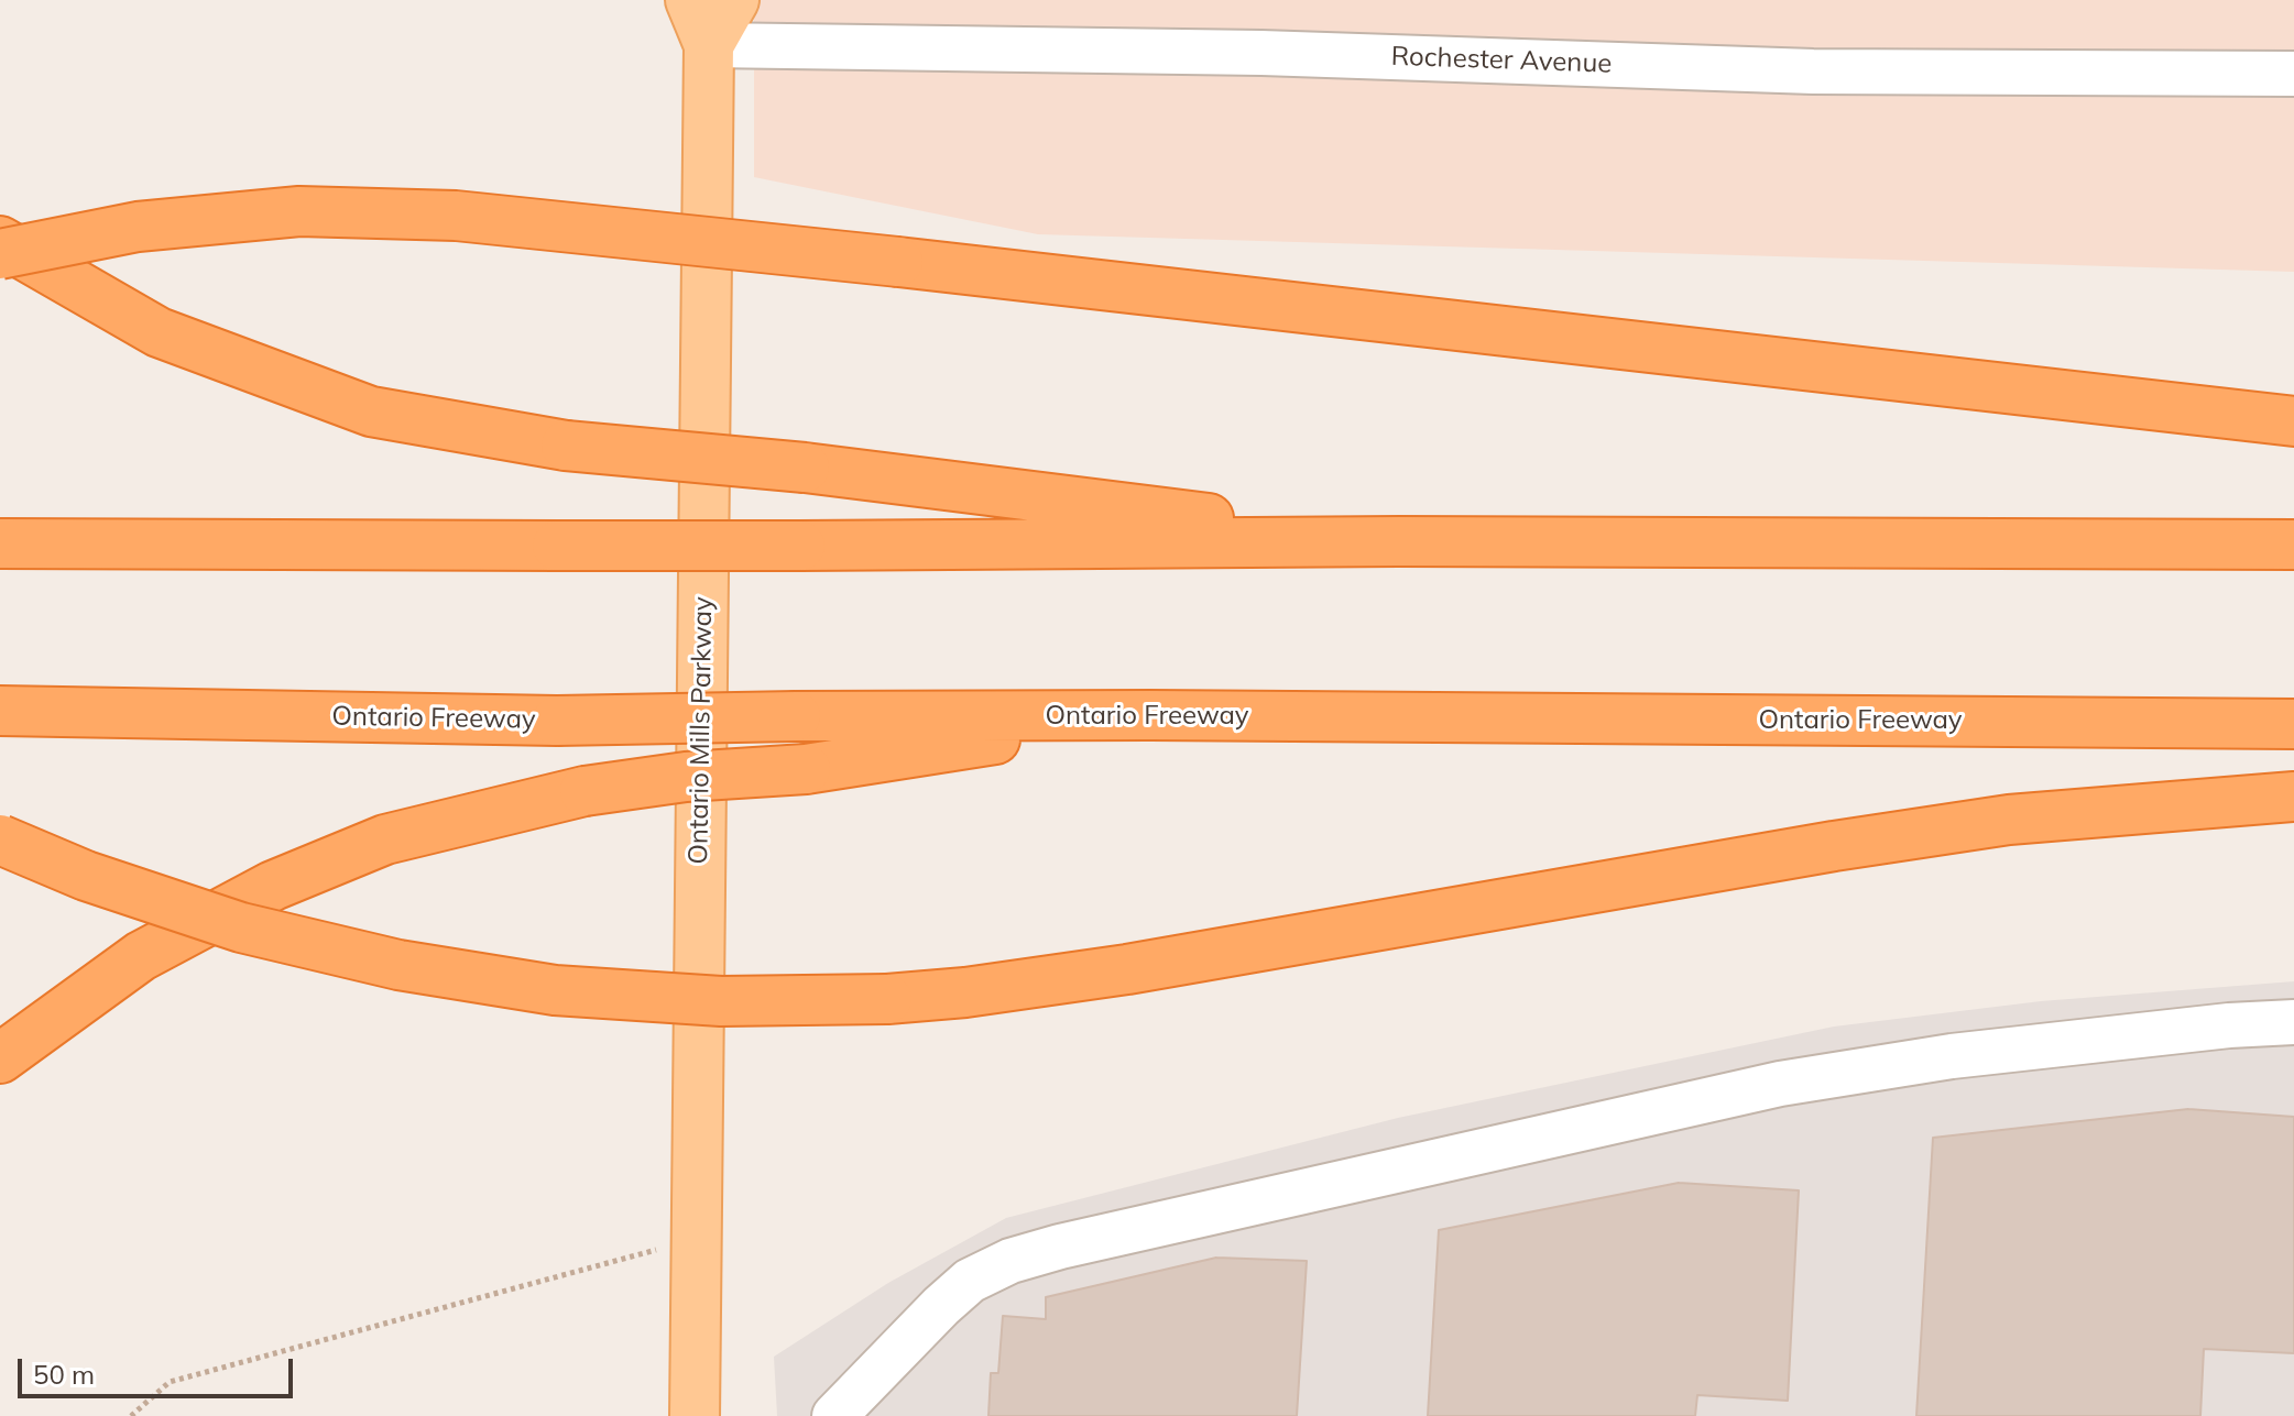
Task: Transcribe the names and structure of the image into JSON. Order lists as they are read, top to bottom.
{
  "streets": {
    "highway": ["Ontario Freeway"],
    "main road": ["Ontario Mills Parkway"],
    "street": ["Rochester Avenue"]
  },
  "crossings": [
    ["Rochester Avenue", "Ontario Mills Parkway"]
  ],
  "scale_bar": "50 m"
}
